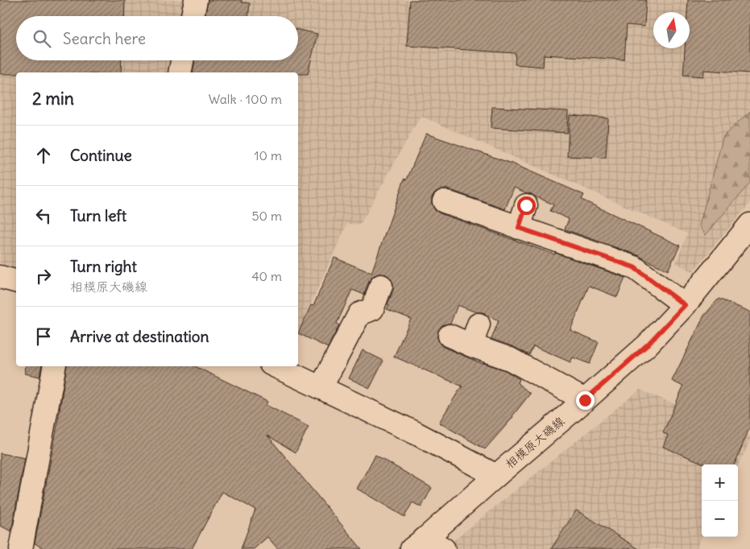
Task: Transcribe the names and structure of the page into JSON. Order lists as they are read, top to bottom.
{
  "streets": {
    "street": ["相模原大磯線"]
  },
  "north": "top",
  "page": {
    "search": "Search here",
    "heading": ["2 min", "Walk · 100 m"],
    "list": [
      ["Continue", "10 m"],
      ["Turn left", "50 m"],
      ["Turn right", "相模原大磯線", "40 m"],
      "Arrive at destination"
    ],
    "map_buttons": ["+", "−"]
  }
}
